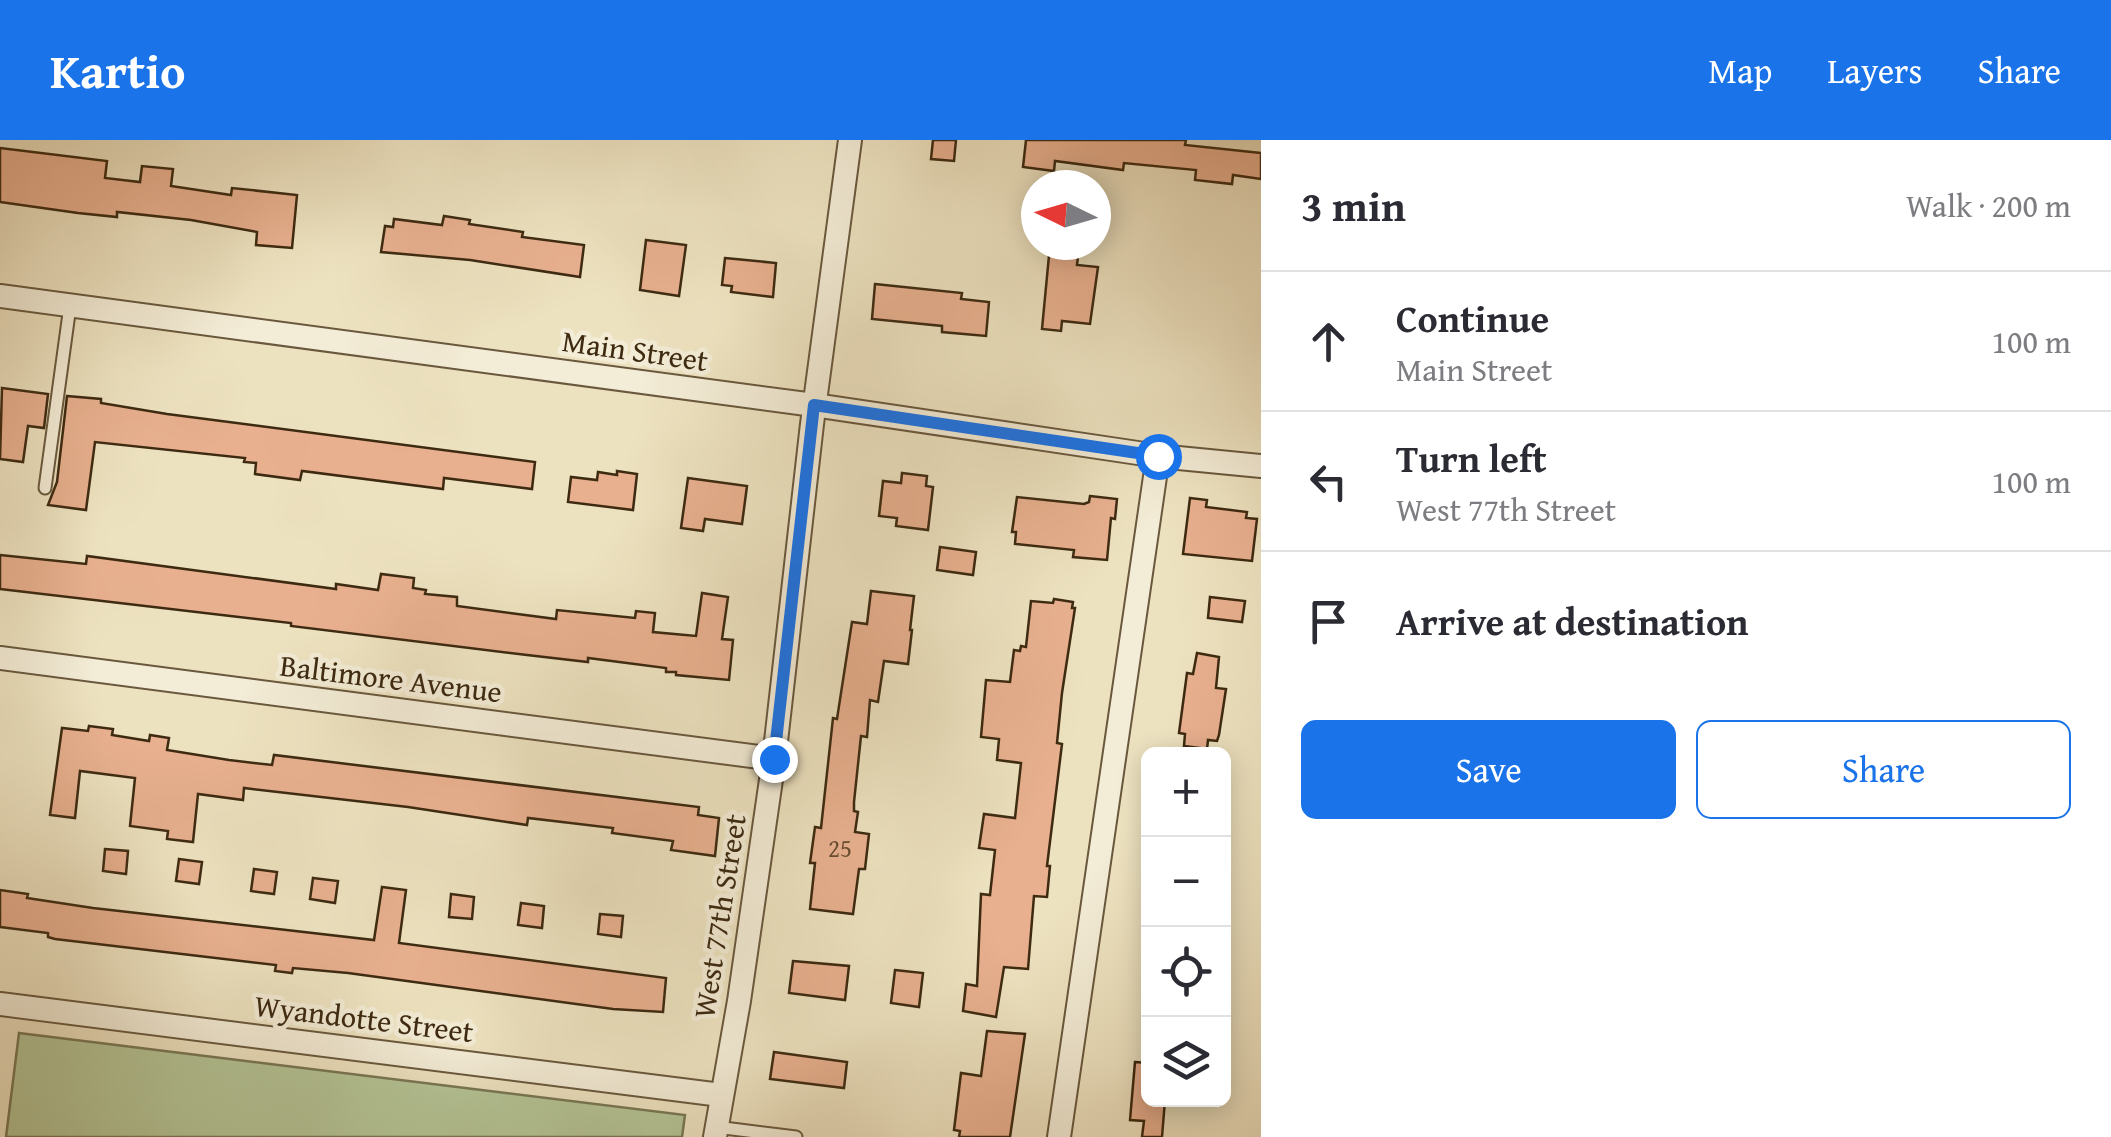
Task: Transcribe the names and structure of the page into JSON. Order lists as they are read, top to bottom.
{
  "streets": {
    "street": [
      "Main Street",
      "Baltimore Avenue",
      "West 77th Street",
      "Wyandotte Street"
    ]
  },
  "crossings": [
    ["Main Street", "West 77th Street"],
    ["Baltimore Avenue", "West 77th Street"],
    ["West 77th Street", "Wyandotte Street"]
  ],
  "house_numbers": ["25"],
  "north": "left",
  "page": {
    "header": "Kartio",
    "nav": ["Map", "Layers", "Share"],
    "heading": ["3 min", "Walk · 200 m"],
    "list": [
      ["Continue", "Main Street", "100 m"],
      ["Turn left", "West 77th Street", "100 m"],
      "Arrive at destination"
    ],
    "buttons": ["Save", "Share"],
    "map_buttons": ["+", "−"]
  }
}
